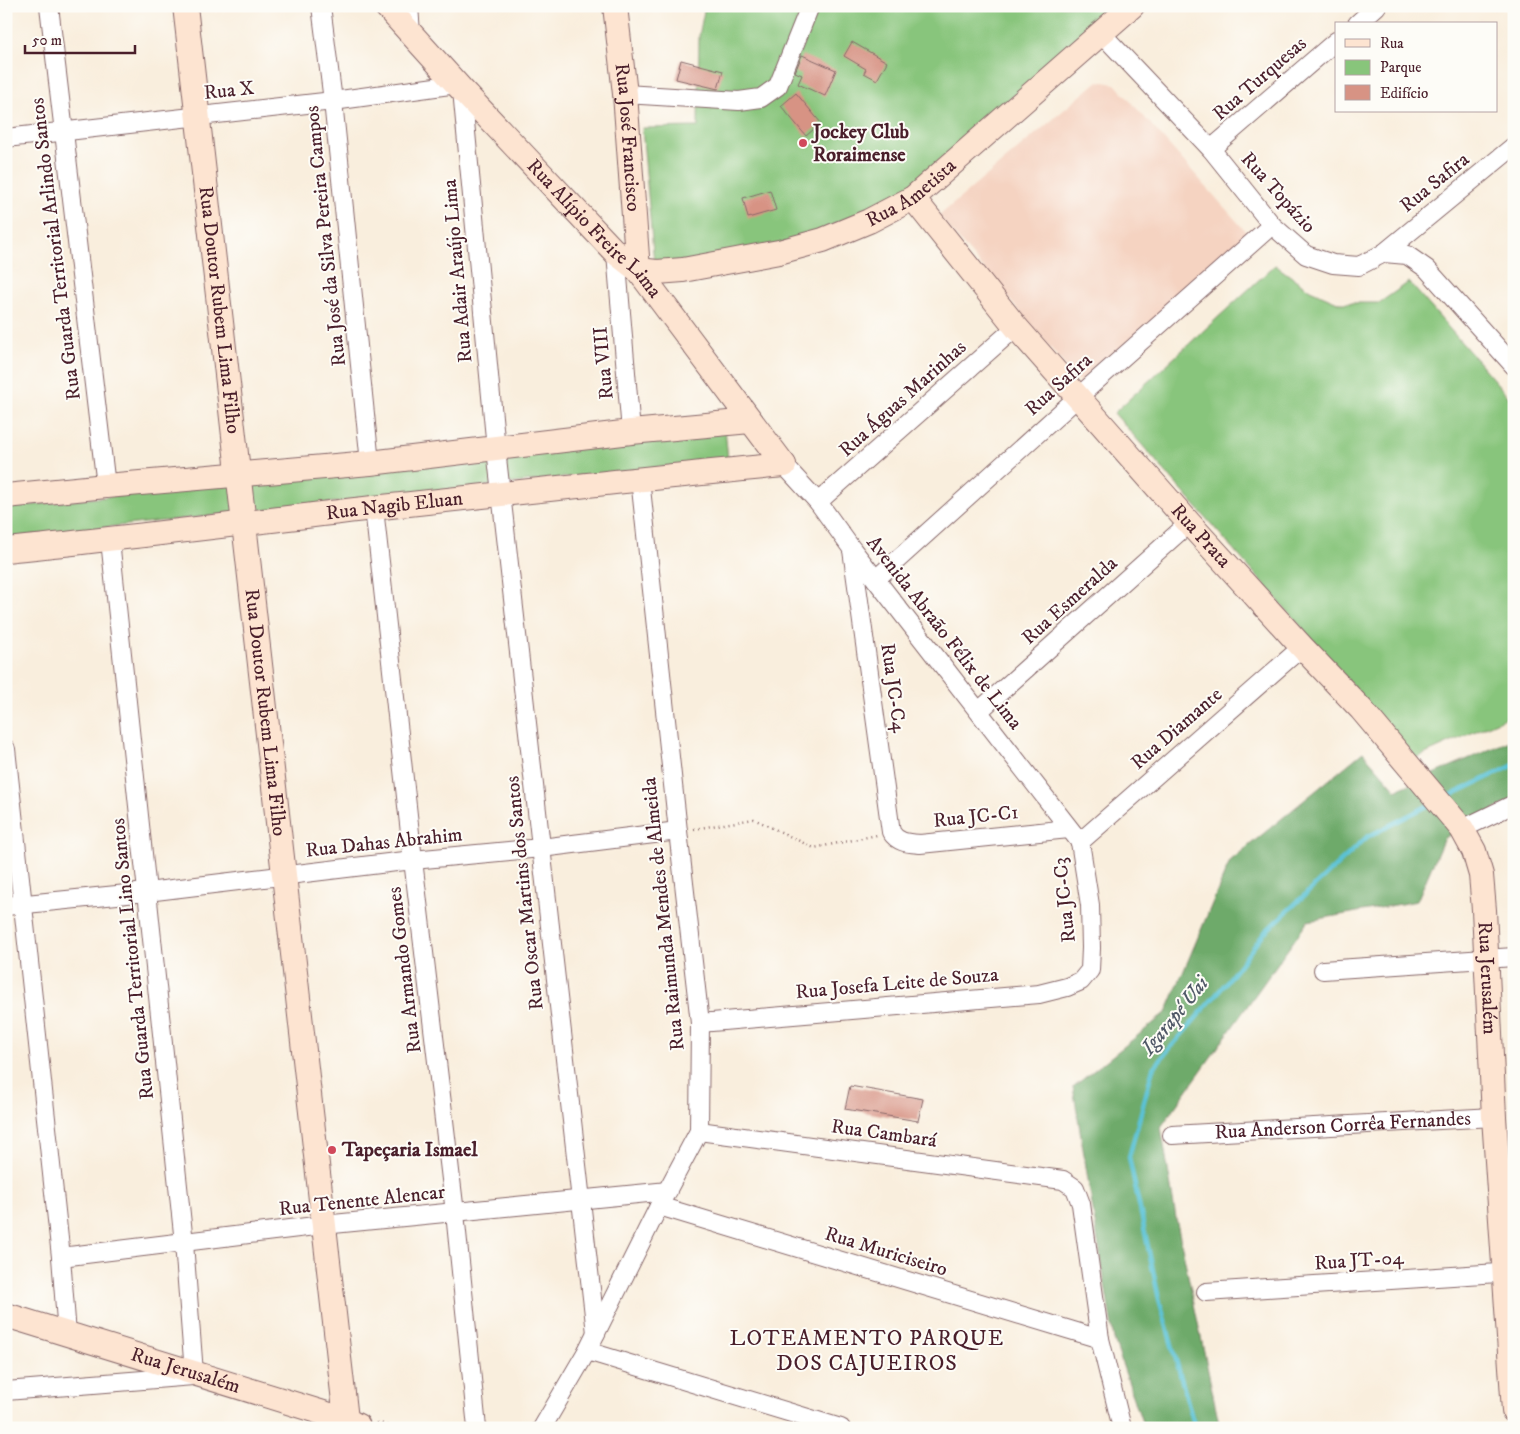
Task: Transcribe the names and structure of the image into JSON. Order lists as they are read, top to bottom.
{
  "streets": {
    "street": [
      "Rua Turquesas",
      "Rua X",
      "Rua José Francisco",
      "Rua Safira",
      "Rua Ametista",
      "Rua Topázio",
      "Rua Alípio Freire Lima",
      "Rua José da Silva Pereira Campos",
      "Rua Guarda Territorial Arlindo Santos",
      "Rua Adair Araújo Lima",
      "Rua Doutor Rubem Lima Filho",
      "Rua VIII",
      "Rua Águas Marinhas",
      "Rua Nagib Eluan",
      "Rua Prata",
      "Rua Esmeralda",
      "Avenida Abraão Félix de Lima",
      "Rua JC-C4",
      "Rua Diamante",
      "Rua JC-C1",
      "Rua Dahas Abrahim",
      "Rua Oscar Martins dos Santos",
      "Rua JC-C3",
      "Rua Raimunda Mendes de Almeida",
      "Rua Guarda Territorial Lino Santos",
      "Rua Armando Gomes",
      "Rua Jerusalém",
      "Rua Josefa Leite de Souza",
      "Rua Anderson Corrêa Fernandes",
      "Rua Cambará",
      "Rua Tenente Alencar",
      "Rua Muriciseiro",
      "Rua JT-04"
    ]
  },
  "crossings": [
    ["Rua Turquesas", "Rua Topázio"],
    ["Rua X", "Rua Alípio Freire Lima"],
    ["Rua X", "Rua José da Silva Pereira Campos"],
    ["Rua X", "Rua Guarda Territorial Arlindo Santos"],
    ["Rua X", "Rua Adair Araújo Lima"],
    ["Rua X", "Rua Doutor Rubem Lima Filho"],
    ["Rua José Francisco", "Rua Ametista"],
    ["Rua José Francisco", "Rua Alípio Freire Lima"],
    ["Rua Safira", "Rua Topázio"],
    ["Rua Safira", "Rua Prata"],
    ["Rua Safira", "Avenida Abraão Félix de Lima"],
    ["Rua Ametista", "Rua Topázio"],
    ["Rua Ametista", "Rua Alípio Freire Lima"],
    ["Rua Ametista", "Rua Prata"],
    ["Rua Alípio Freire Lima", "Rua Adair Araújo Lima"],
    ["Rua Alípio Freire Lima", "Rua VIII"],
    ["Rua Alípio Freire Lima", "Rua Nagib Eluan"],
    ["Rua Alípio Freire Lima", "Avenida Abraão Félix de Lima"],
    ["Rua Adair Araújo Lima", "Rua Oscar Martins dos Santos"],
    ["Rua Doutor Rubem Lima Filho", "Rua Nagib Eluan"],
    ["Rua Doutor Rubem Lima Filho", "Rua Dahas Abrahim"],
    ["Rua Doutor Rubem Lima Filho", "Rua Jerusalém"],
    ["Rua Doutor Rubem Lima Filho", "Rua Tenente Alencar"],
    ["Rua Águas Marinhas", "Rua Prata"],
    ["Rua Águas Marinhas", "Avenida Abraão Félix de Lima"],
    ["Rua Nagib Eluan", "Avenida Abraão Félix de Lima"],
    ["Rua Nagib Eluan", "Rua Oscar Martins dos Santos"],
    ["Rua Nagib Eluan", "Rua Raimunda Mendes de Almeida"],
    ["Rua Nagib Eluan", "Rua Guarda Territorial Lino Santos"],
    ["Rua Nagib Eluan", "Rua Armando Gomes"],
    ["Rua Prata", "Rua Esmeralda"],
    ["Rua Prata", "Rua Diamante"],
    ["Rua Prata", "Rua Jerusalém"],
    ["Rua Esmeralda", "Avenida Abraão Félix de Lima"],
    ["Avenida Abraão Félix de Lima", "Rua JC-C4"],
    ["Avenida Abraão Félix de Lima", "Rua Diamante"],
    ["Avenida Abraão Félix de Lima", "Rua JC-C1"],
    ["Avenida Abraão Félix de Lima", "Rua JC-C3"],
    ["Rua JC-C4", "Rua JC-C1"],
    ["Rua Diamante", "Rua JC-C1"],
    ["Rua Diamante", "Rua JC-C3"],
    ["Rua JC-C1", "Rua JC-C3"],
    ["Rua Dahas Abrahim", "Rua Oscar Martins dos Santos"],
    ["Rua Dahas Abrahim", "Rua Raimunda Mendes de Almeida"],
    ["Rua Dahas Abrahim", "Rua Guarda Territorial Lino Santos"],
    ["Rua Dahas Abrahim", "Rua Armando Gomes"],
    ["Rua Oscar Martins dos Santos", "Rua Raimunda Mendes de Almeida"],
    ["Rua Oscar Martins dos Santos", "Rua Tenente Alencar"],
    ["Rua JC-C3", "Rua Josefa Leite de Souza"],
    ["Rua Raimunda Mendes de Almeida", "Rua Josefa Leite de Souza"],
    ["Rua Raimunda Mendes de Almeida", "Rua Cambará"],
    ["Rua Raimunda Mendes de Almeida", "Rua Tenente Alencar"],
    ["Rua Raimunda Mendes de Almeida", "Rua Muriciseiro"],
    ["Rua Guarda Territorial Lino Santos", "Rua Jerusalém"],
    ["Rua Guarda Territorial Lino Santos", "Rua Tenente Alencar"],
    ["Rua Armando Gomes", "Rua Tenente Alencar"],
    ["Rua Jerusalém", "Rua Anderson Corrêa Fernandes"],
    ["Rua Jerusalém", "Rua JT-04"],
    ["Rua Cambará", "Rua Muriciseiro"],
    ["Rua Tenente Alencar", "Rua Muriciseiro"]
  ],
  "districts": ["LOTEAMENTO PARQUE DOS CAJUEIROS"],
  "water": ["Igarapé Uai"],
  "places": ["Jockey Club Roraimense", "Tapeçaria Ismael"],
  "legend": ["Rua", "Parque", "Edifício"],
  "scale_bar": "50 m"
}
